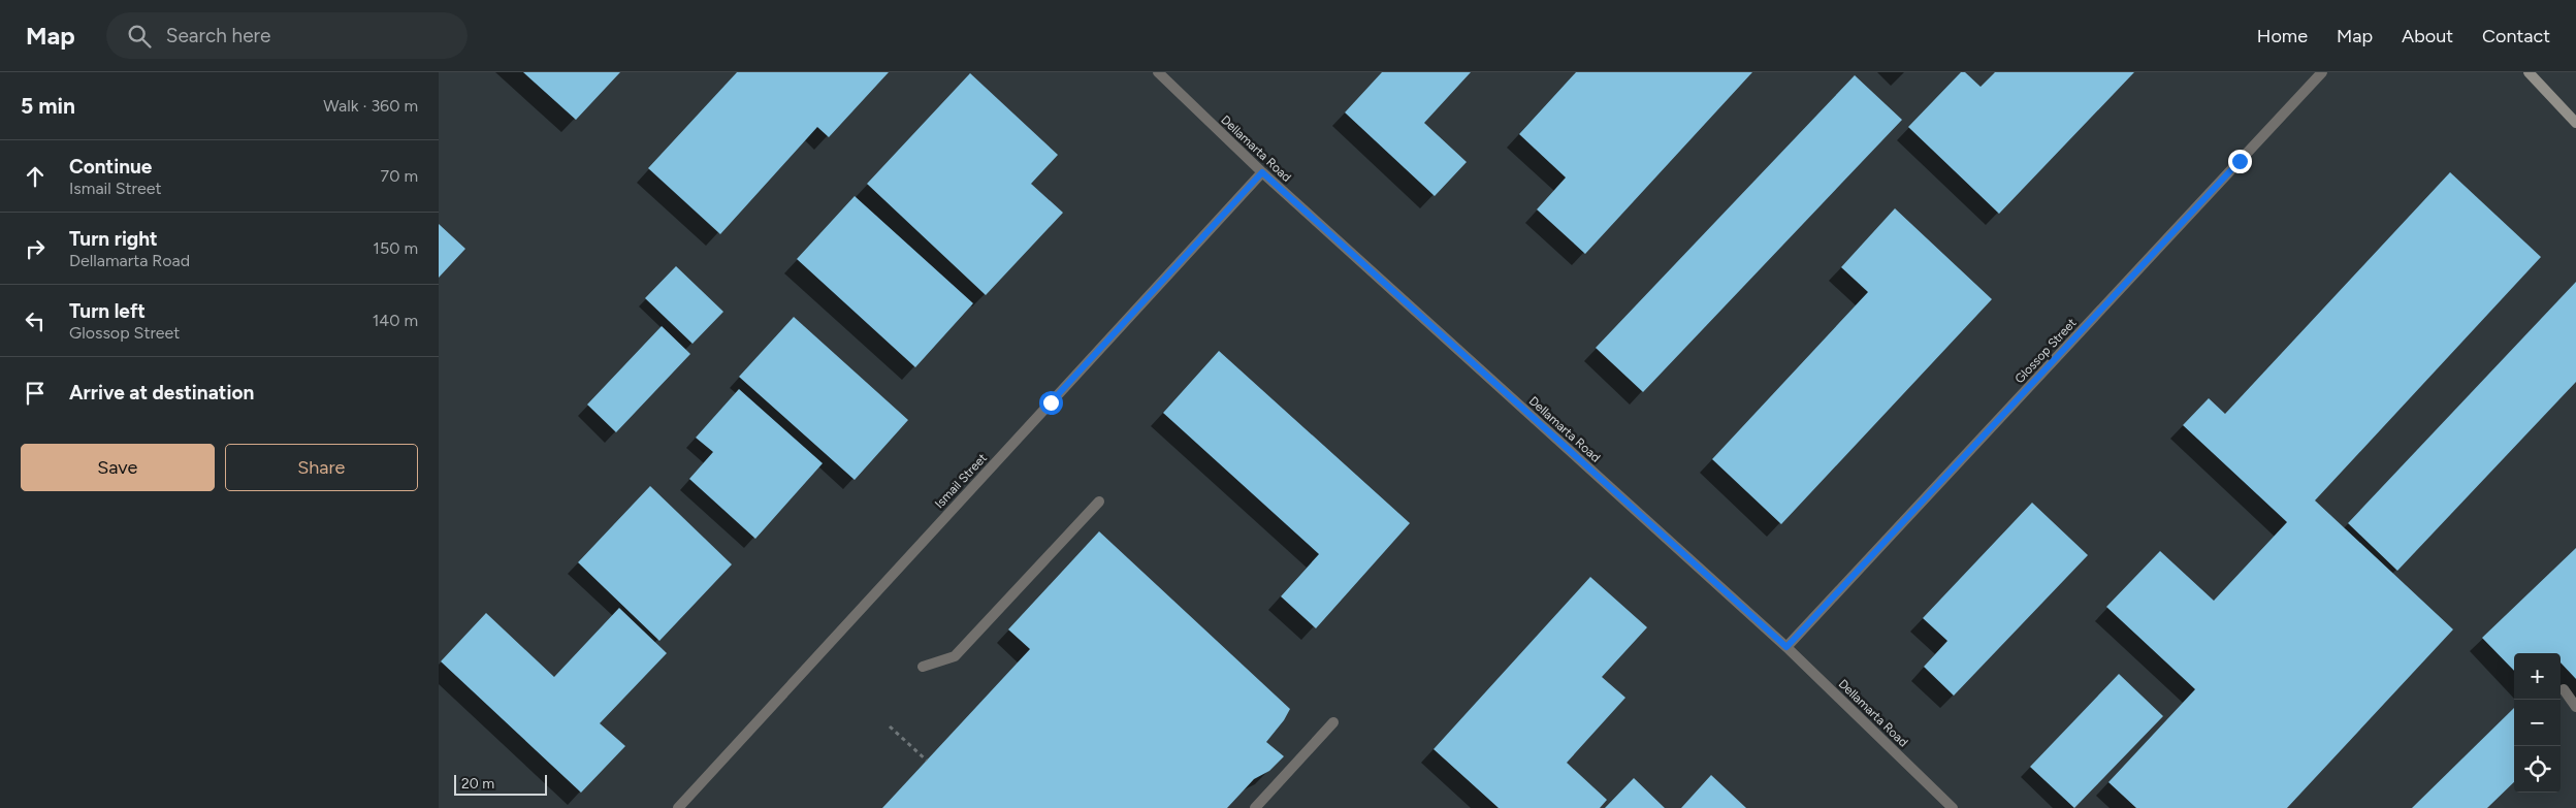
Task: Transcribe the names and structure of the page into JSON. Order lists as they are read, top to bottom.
{
  "streets": {
    "street": ["Dellamarta Road", "Glossop Street", "Ismail Street"]
  },
  "crossings": [
    ["Dellamarta Road", "Glossop Street"],
    ["Dellamarta Road", "Ismail Street"]
  ],
  "scale_bar": "20 m",
  "page": {
    "header": "Map",
    "search": "Search here",
    "nav": [
      "Home",
      "Map",
      "About",
      "Contact"
    ],
    "heading": ["5 min", "Walk · 360 m"],
    "list": [
      ["Continue", "Ismail Street", "70 m"],
      ["Turn right", "Dellamarta Road", "150 m"],
      ["Turn left", "Glossop Street", "140 m"],
      "Arrive at destination"
    ],
    "buttons": ["Save", "Share"],
    "map_buttons": ["+", "−"],
    "scale": "20 m"
  }
}
